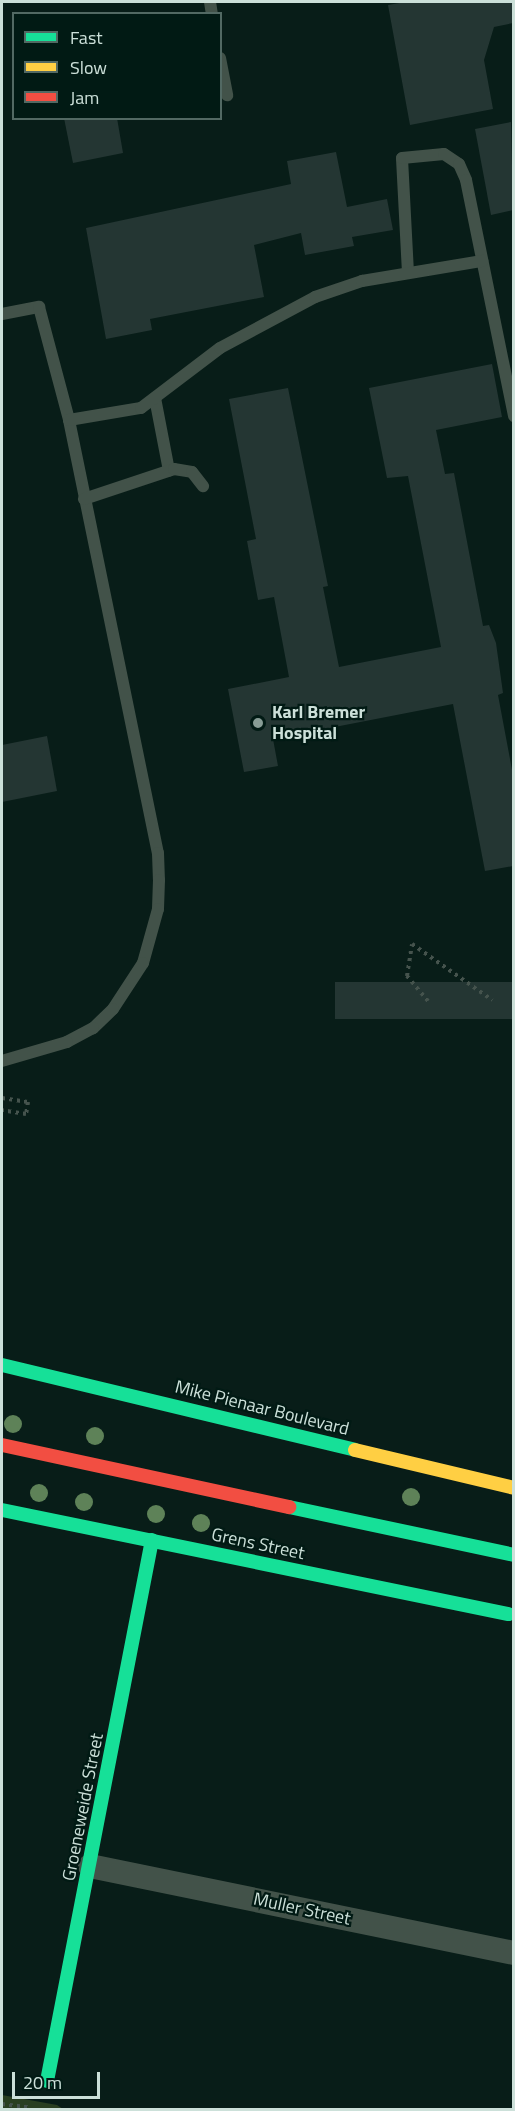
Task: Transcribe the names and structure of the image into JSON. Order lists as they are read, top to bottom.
{
  "streets": {
    "street": [
      "Mike Pienaar Boulevard",
      "Grens Street",
      "Groeneweide Street",
      "Muller Street"
    ]
  },
  "crossings": [
    ["Grens Street", "Groeneweide Street"],
    ["Groeneweide Street", "Muller Street"]
  ],
  "places": ["Karl Bremer Hospital"],
  "legend": ["Fast", "Slow", "Jam"],
  "scale_bar": "20 m"
}
